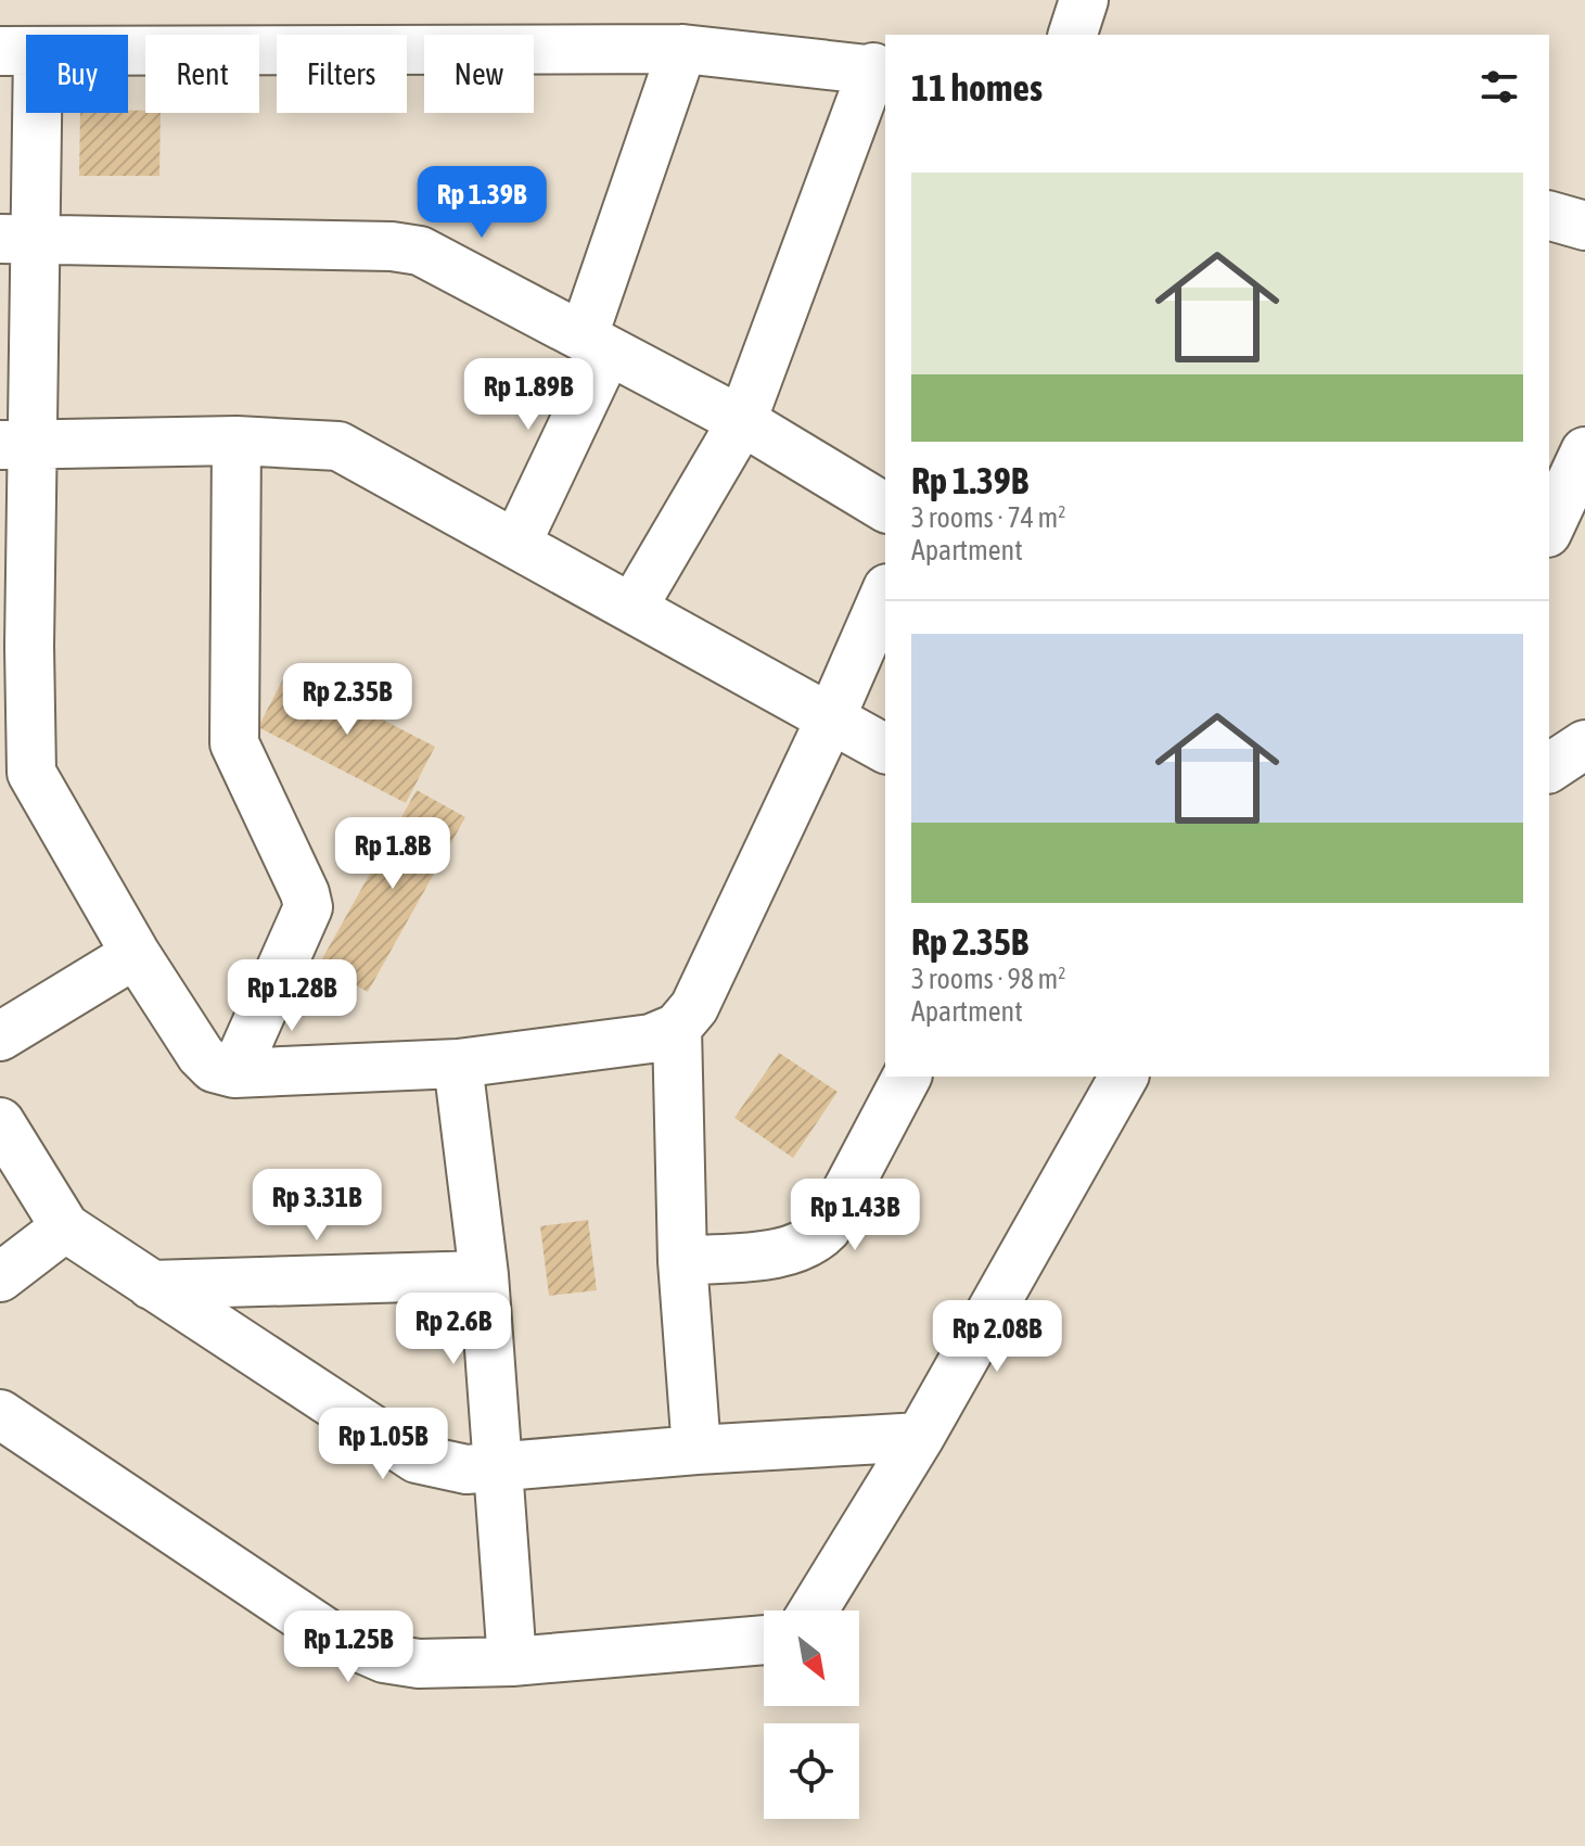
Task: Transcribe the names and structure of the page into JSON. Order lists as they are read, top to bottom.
{
  "north": "bottom right",
  "page": {
    "chip": [
      "Buy",
      "Rent",
      "Filters",
      "New"
    ],
    "heading": "11 homes",
    "list": [
      {
        "name": "Rp 1.39B",
        "note": "3 rooms · 74 m² · Apartment"
      },
      {
        "name": "Rp 2.35B",
        "note": "3 rooms · 98 m² · Apartment"
      }
    ],
    "price": [
      "Rp 1.39B",
      "Rp 1.89B",
      "Rp 2.35B",
      "Rp 1.8B",
      "Rp 1.28B",
      "Rp 3.31B",
      "Rp 1.43B",
      "Rp 2.6B",
      "Rp 2.08B",
      "Rp 1.05B",
      "Rp 1.25B"
    ]
  }
}
